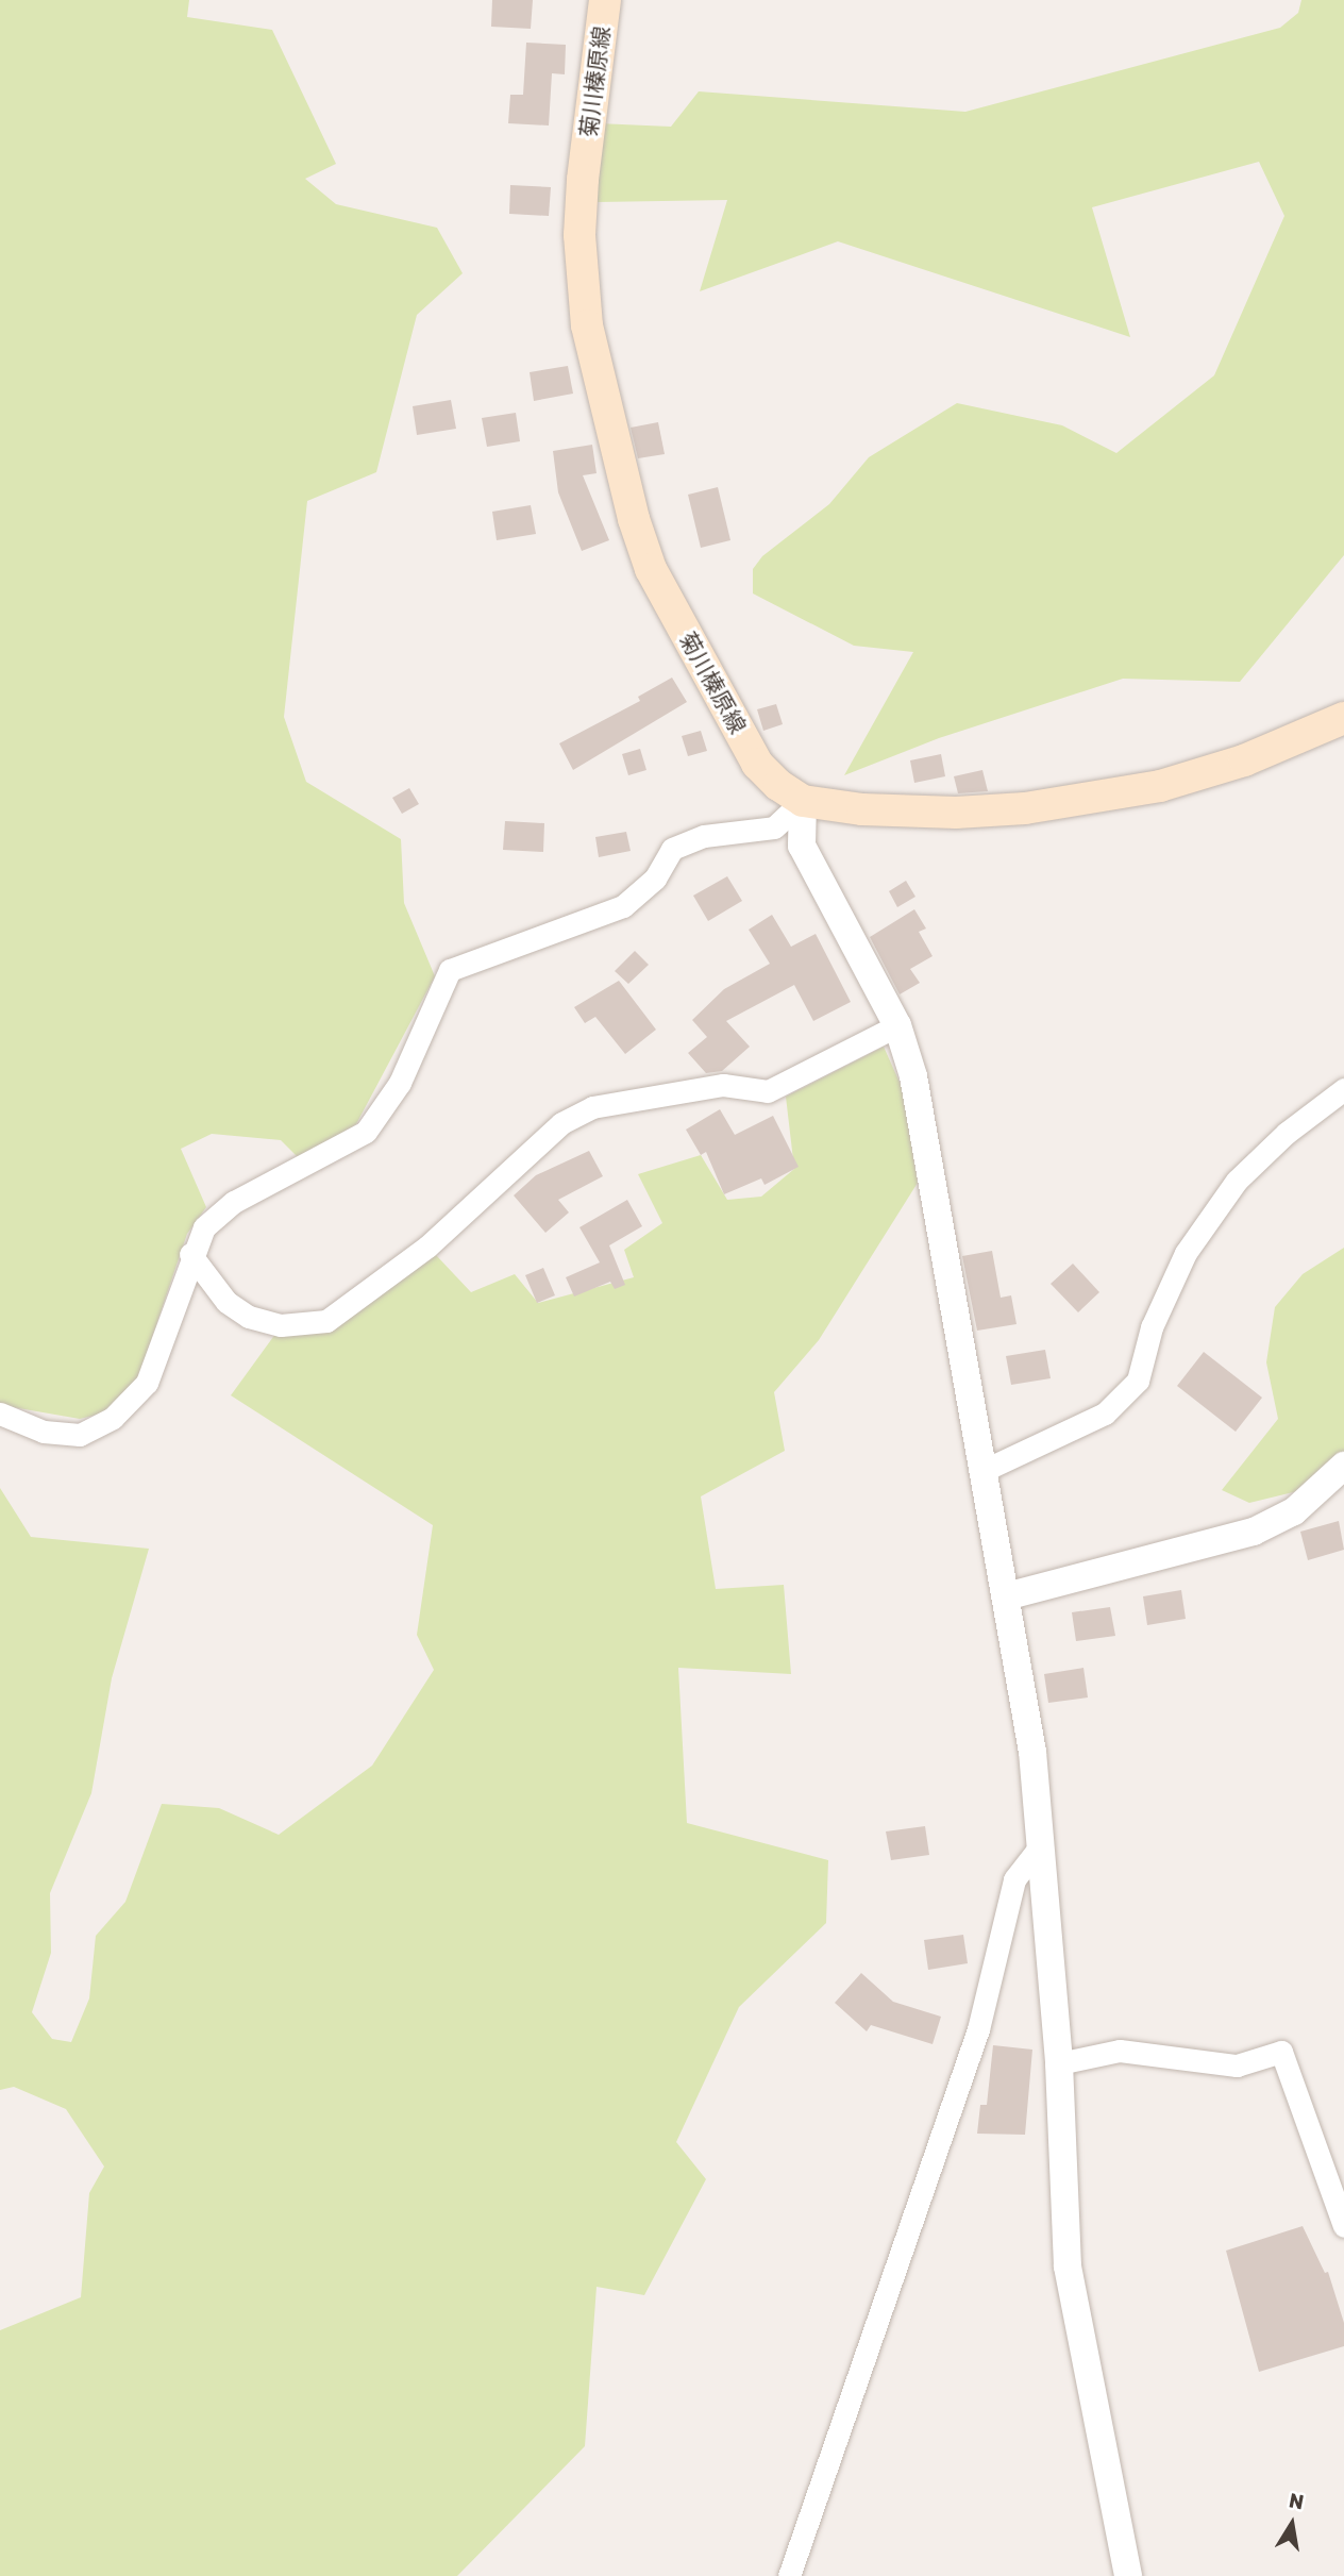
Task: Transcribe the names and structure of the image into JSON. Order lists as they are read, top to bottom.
{
  "streets": {
    "main road": ["菊川榛原線"]
  },
  "north": "top"
}
